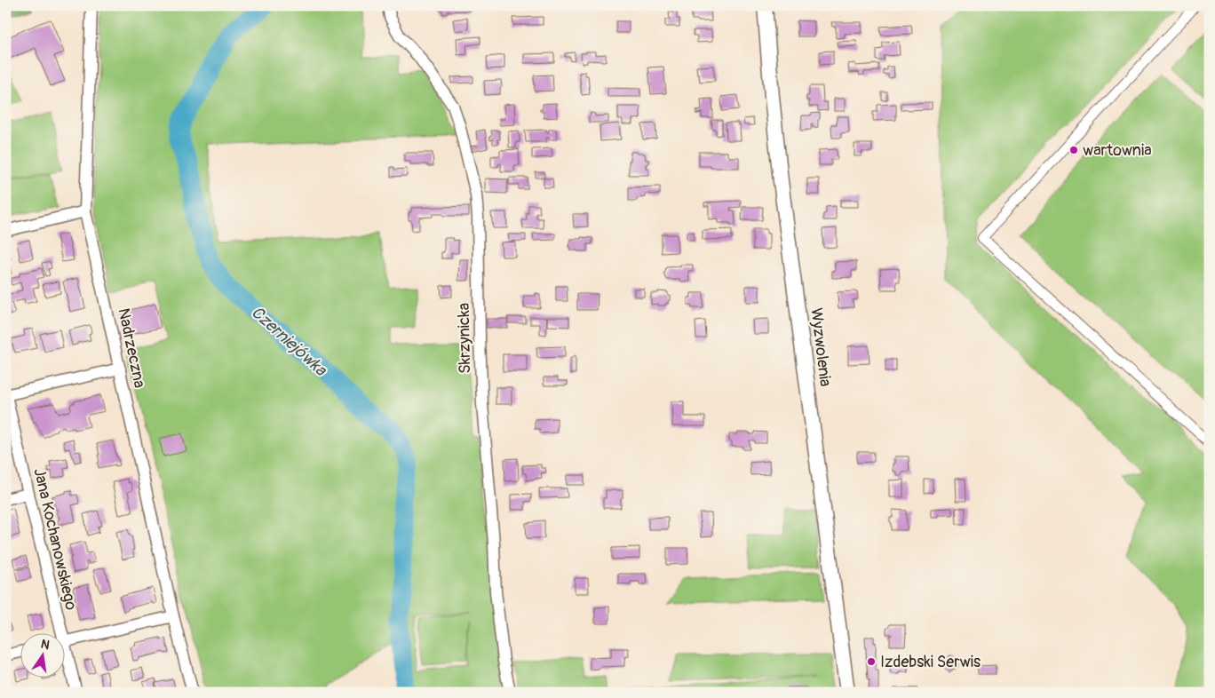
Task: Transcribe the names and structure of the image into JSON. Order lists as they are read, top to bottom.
{
  "streets": {
    "street": [
      "Skrzynicka",
      "Wyzwolenia",
      "Nadrzeczna",
      "Jana Kochanowskiego"
    ]
  },
  "water": ["Czerniejówka"],
  "places": ["wartownia", "Izdebski Serwis"],
  "north": "top"
}
